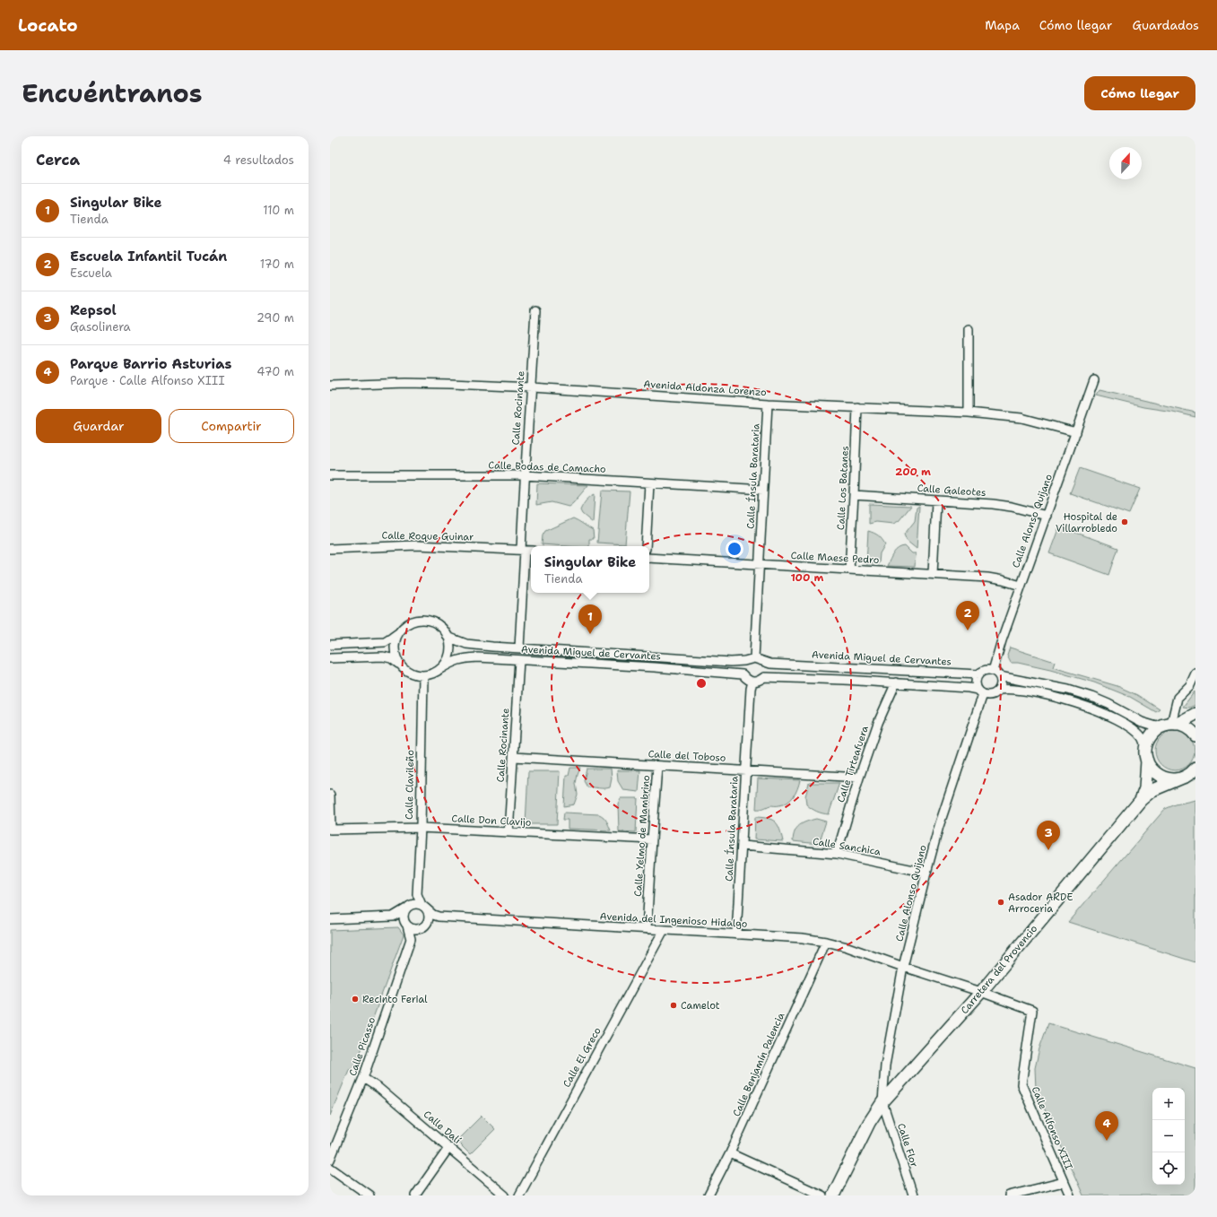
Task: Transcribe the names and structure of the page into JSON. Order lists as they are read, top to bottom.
{
  "streets": {
    "street": [
      "Avenida Aldonza Lorenzo",
      "Calle Rocinante",
      "Calle Bodas de Camacho",
      "Calle Ínsula Barataria",
      "Calle Los Batanes",
      "Calle Galeotes",
      "Calle Alonso Quijano",
      "Calle Roque Guinar",
      "Calle Maese Pedro",
      "Avenida Miguel de Cervantes",
      "Calle del Toboso",
      "Calle Tirteafuera",
      "Calle Clavileño",
      "Calle Don Clavijo",
      "Calle Yelmo de Mambrino",
      "Calle Sanchica",
      "Avenida del Ingenioso Hidalgo",
      "Carretera del Provencio",
      "Calle Picasso",
      "Calle El Greco",
      "Calle Benjamín Palencia",
      "Calle Dalí",
      "Calle Alfonso XIII",
      "Calle Flor"
    ]
  },
  "crossings": [
    ["Avenida Aldonza Lorenzo", "Calle Rocinante"],
    ["Avenida Aldonza Lorenzo", "Calle Ínsula Barataria"],
    ["Avenida Aldonza Lorenzo", "Calle Los Batanes"],
    ["Avenida Aldonza Lorenzo", "Calle Alonso Quijano"],
    ["Calle Rocinante", "Calle Bodas de Camacho"],
    ["Calle Rocinante", "Calle Roque Guinar"],
    ["Calle Rocinante", "Avenida Miguel de Cervantes"],
    ["Calle Rocinante", "Calle del Toboso"],
    ["Calle Rocinante", "Calle Don Clavijo"],
    ["Calle Bodas de Camacho", "Calle Ínsula Barataria"],
    ["Calle Ínsula Barataria", "Calle Maese Pedro"],
    ["Calle Ínsula Barataria", "Avenida Miguel de Cervantes"],
    ["Calle Ínsula Barataria", "Calle del Toboso"],
    ["Calle Ínsula Barataria", "Calle Sanchica"],
    ["Calle Ínsula Barataria", "Avenida del Ingenioso Hidalgo"],
    ["Calle Los Batanes", "Calle Galeotes"],
    ["Calle Los Batanes", "Calle Maese Pedro"],
    ["Calle Galeotes", "Calle Alonso Quijano"],
    ["Calle Alonso Quijano", "Calle Maese Pedro"],
    ["Calle Alonso Quijano", "Avenida Miguel de Cervantes"],
    ["Calle Alonso Quijano", "Calle Sanchica"],
    ["Calle Alonso Quijano", "Avenida del Ingenioso Hidalgo"],
    ["Calle Alonso Quijano", "Carretera del Provencio"],
    ["Calle Alonso Quijano", "Calle Alfonso XIII"],
    ["Calle Alonso Quijano", "Calle Flor"],
    ["Avenida Miguel de Cervantes", "Calle Clavileño"],
    ["Calle del Toboso", "Calle Tirteafuera"],
    ["Calle del Toboso", "Calle Yelmo de Mambrino"],
    ["Calle Tirteafuera", "Calle Sanchica"],
    ["Calle Clavileño", "Calle Don Clavijo"],
    ["Calle Clavileño", "Calle Picasso"],
    ["Calle Don Clavijo", "Calle Yelmo de Mambrino"],
    ["Calle Yelmo de Mambrino", "Avenida del Ingenioso Hidalgo"],
    ["Avenida del Ingenioso Hidalgo", "Calle El Greco"],
    ["Avenida del Ingenioso Hidalgo", "Calle Benjamín Palencia"],
    ["Avenida del Ingenioso Hidalgo", "Calle Alfonso XIII"],
    ["Carretera del Provencio", "Calle Alfonso XIII"],
    ["Carretera del Provencio", "Calle Flor"],
    ["Calle Picasso", "Calle Dalí"]
  ],
  "places": [
    "Hospital de Villarrobledo",
    "Asador ARDE Arroceria",
    "Recinto Ferial",
    "Camelot"
  ],
  "north": "top",
  "page": {
    "header": "Locato",
    "nav": ["Mapa", "Cómo llegar", "Guardados"],
    "title": "Encuéntranos",
    "buttons": [
      "Cómo llegar",
      ["Guardar", "Compartir"]
    ],
    "heading": ["Cerca", "4 resultados"],
    "list": [
      {
        "mark": "1",
        "name": "Singular Bike",
        "note": "Tienda",
        "value": "110 m"
      },
      {
        "mark": "2",
        "name": "Escuela Infantil Tucán",
        "note": "Escuela",
        "value": "170 m"
      },
      {
        "mark": "3",
        "name": "Repsol",
        "note": "Gasolinera",
        "value": "290 m"
      },
      {
        "mark": "4",
        "name": "Parque Barrio Asturias",
        "note": "Parque · Calle Alfonso XIII",
        "value": "470 m"
      }
    ],
    "popup": ["Singular Bike", "Tienda"],
    "pins": [
      "2",
      "1",
      "3",
      "4"
    ],
    "map_buttons": ["+", "−"]
  },
  "rings": ["200 m", "100 m"]
}
